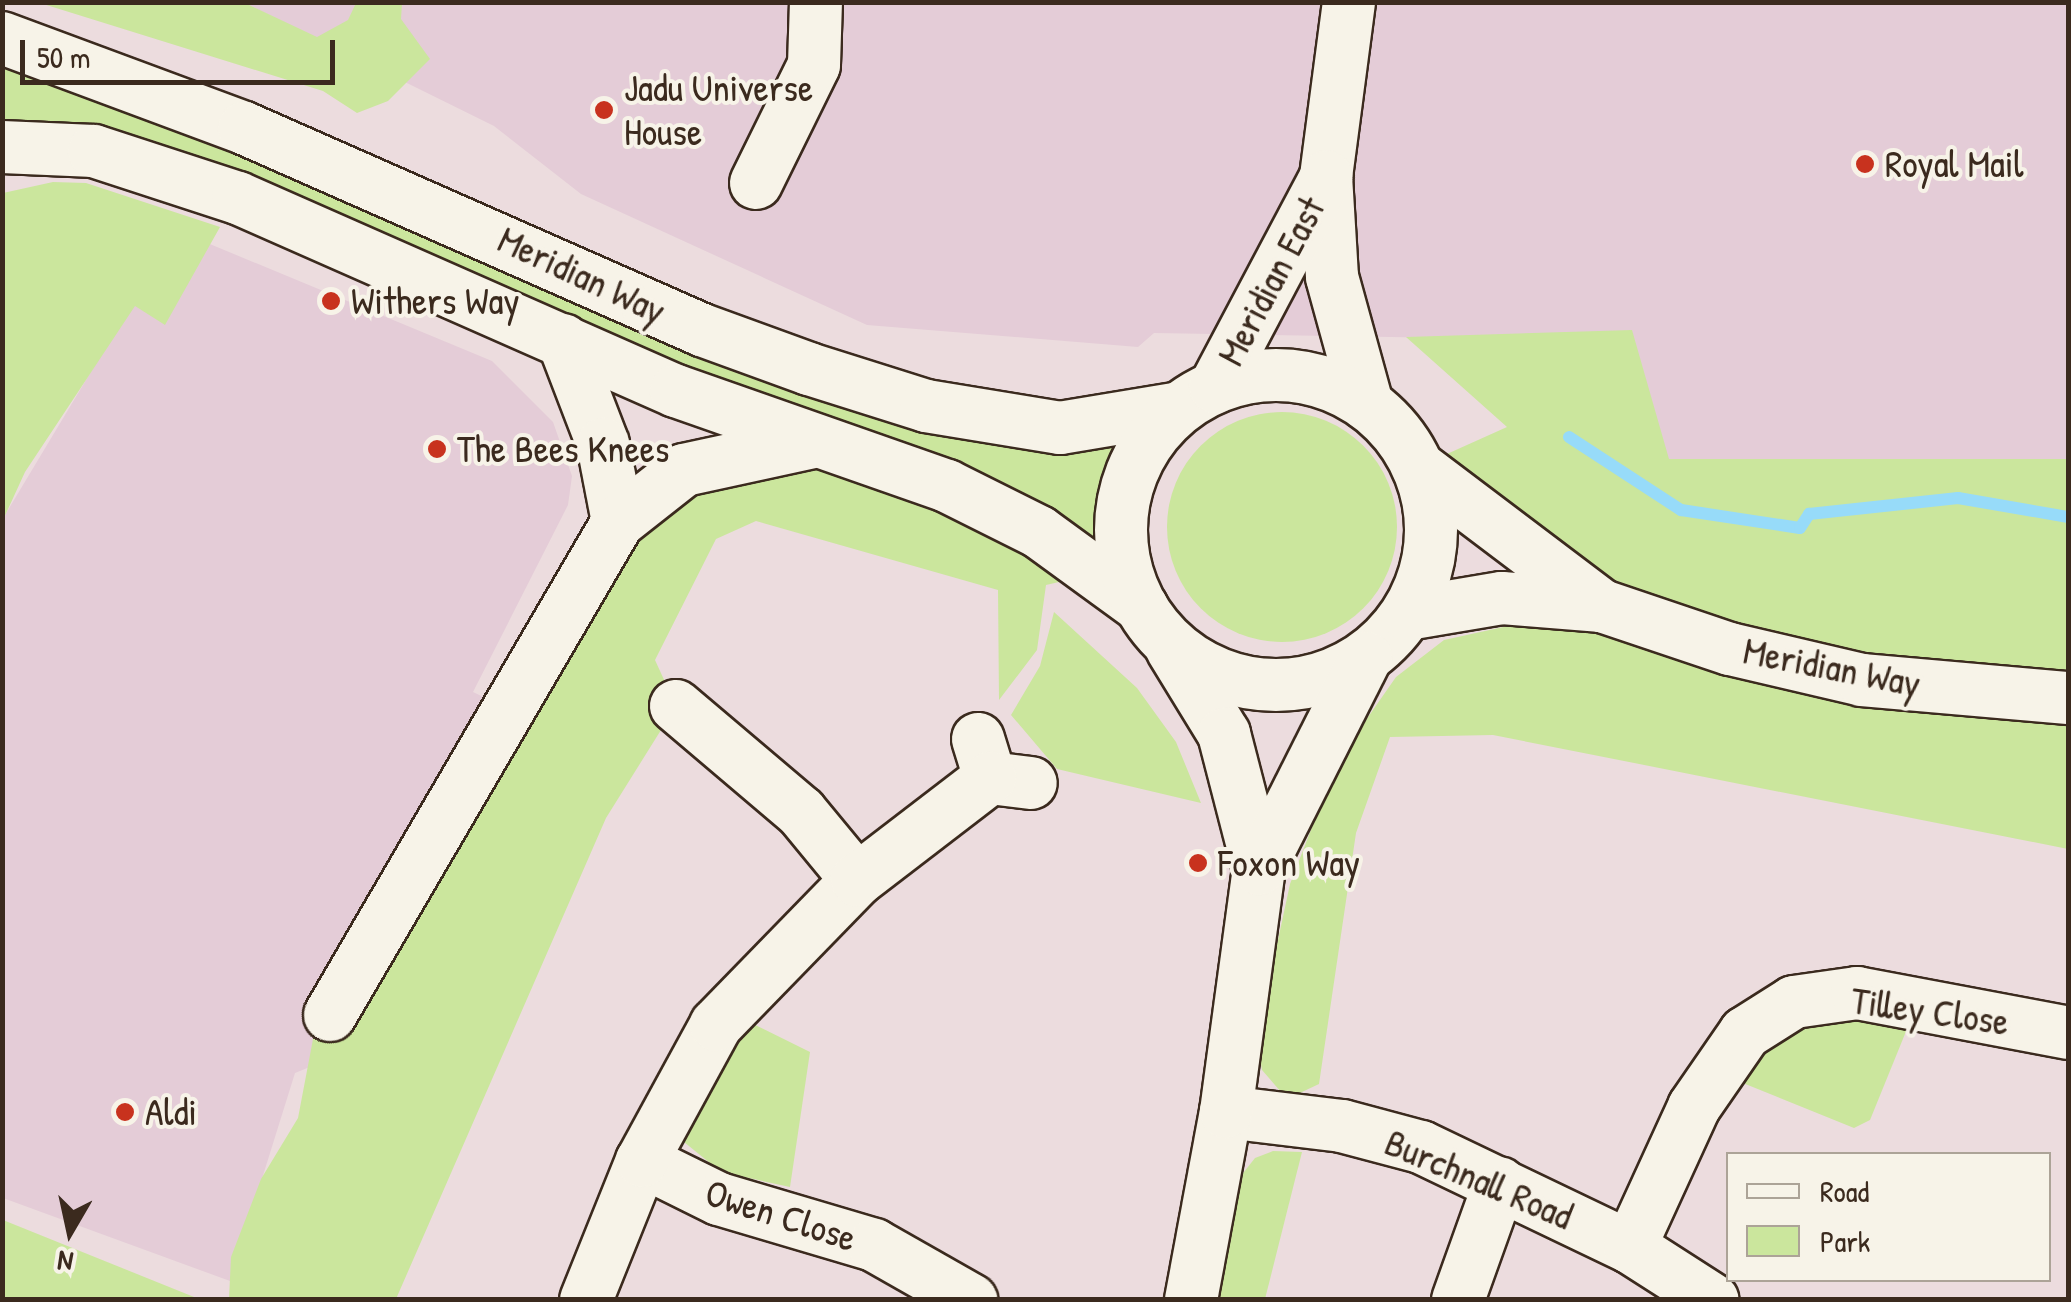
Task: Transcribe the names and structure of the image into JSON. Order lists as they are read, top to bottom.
{
  "streets": {
    "street": [
      "Meridian Way",
      "Meridian East",
      "Tilley Close",
      "Burchnall Road",
      "Owen Close"
    ]
  },
  "crossings": [
    ["Meridian Way", "Meridian East"],
    ["Tilley Close", "Burchnall Road"]
  ],
  "places": [
    "Jadu Universe House",
    "Royal Mail",
    "Withers Way",
    "The Bees Knees",
    "Foxon Way",
    "Aldi"
  ],
  "legend": ["Road", "Park"],
  "scale_bar": "50 m",
  "north": "bottom"
}
